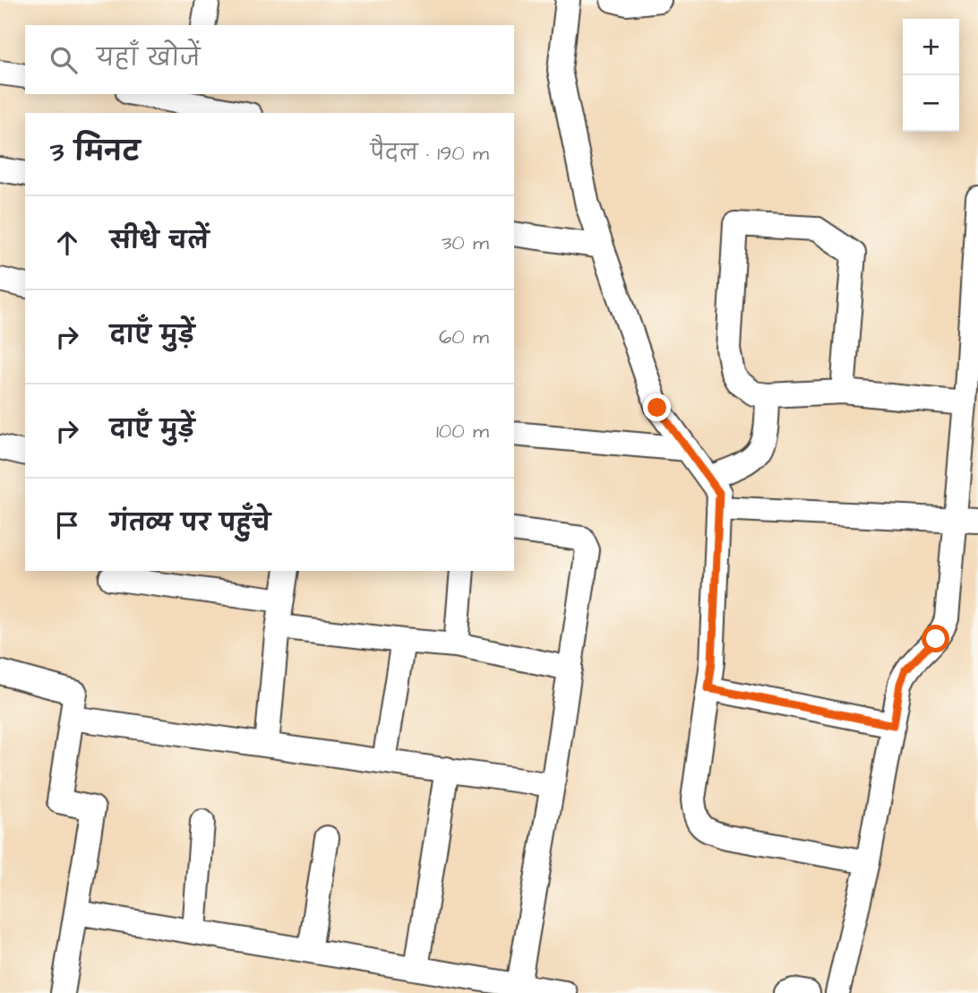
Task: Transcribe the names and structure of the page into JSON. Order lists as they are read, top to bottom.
{
  "page": {
    "map_buttons": ["+", "−"],
    "search": "यहाँ खोजें",
    "heading": ["3 मिनट", "पैदल · 190 m"],
    "list": [
      ["सीधे चलें", "30 m"],
      ["दाएँ मुड़ें", "60 m"],
      ["दाएँ मुड़ें", "100 m"],
      "गंतव्य पर पहुँचे"
    ]
  }
}
